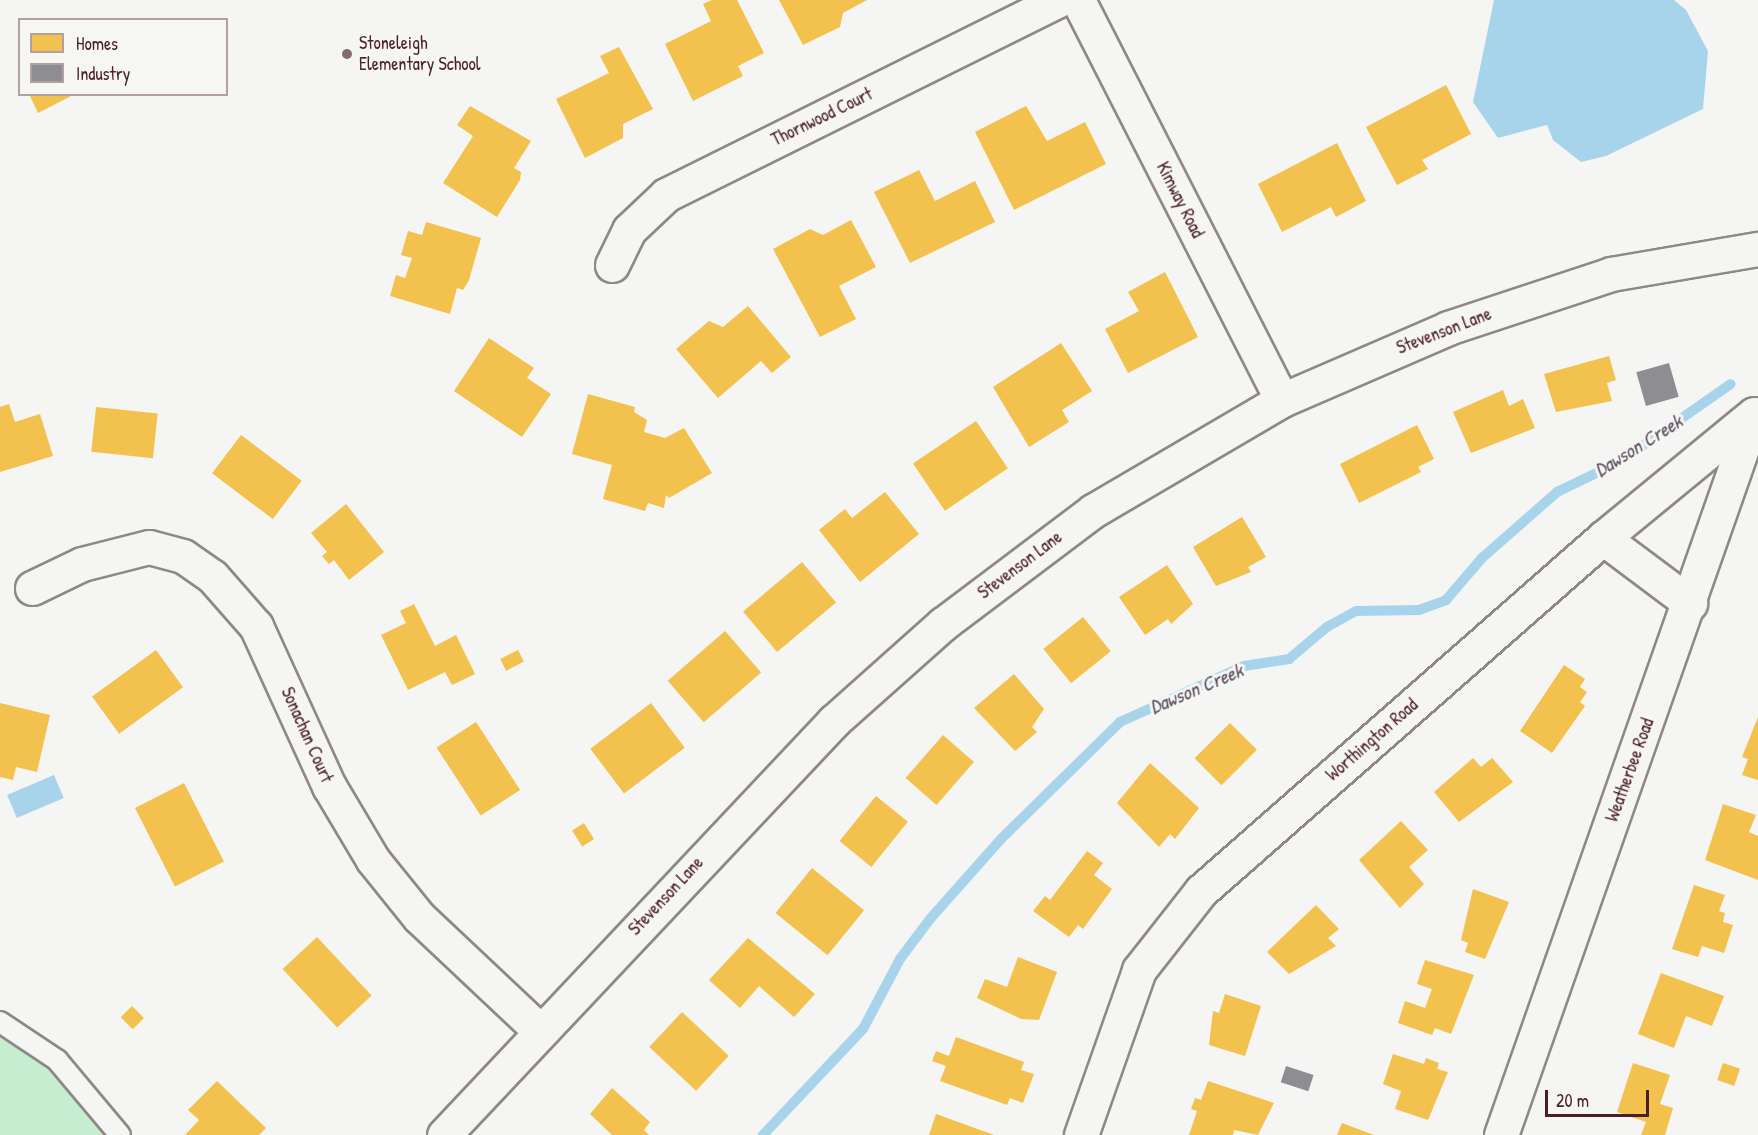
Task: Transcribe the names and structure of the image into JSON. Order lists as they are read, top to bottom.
{
  "streets": {
    "street": [
      "Thornwood Court",
      "Kimway Road",
      "Stevenson Lane",
      "Sonachan Court",
      "Worthington Road",
      "Weatherbee Road"
    ]
  },
  "crossings": [
    ["Kimway Road", "Stevenson Lane"],
    ["Stevenson Lane", "Sonachan Court"],
    ["Worthington Road", "Weatherbee Road"]
  ],
  "water": ["Dawson Creek"],
  "places": ["Stoneleigh Elementary School"],
  "legend": ["Homes", "Industry"],
  "scale_bar": "20 m"
}
